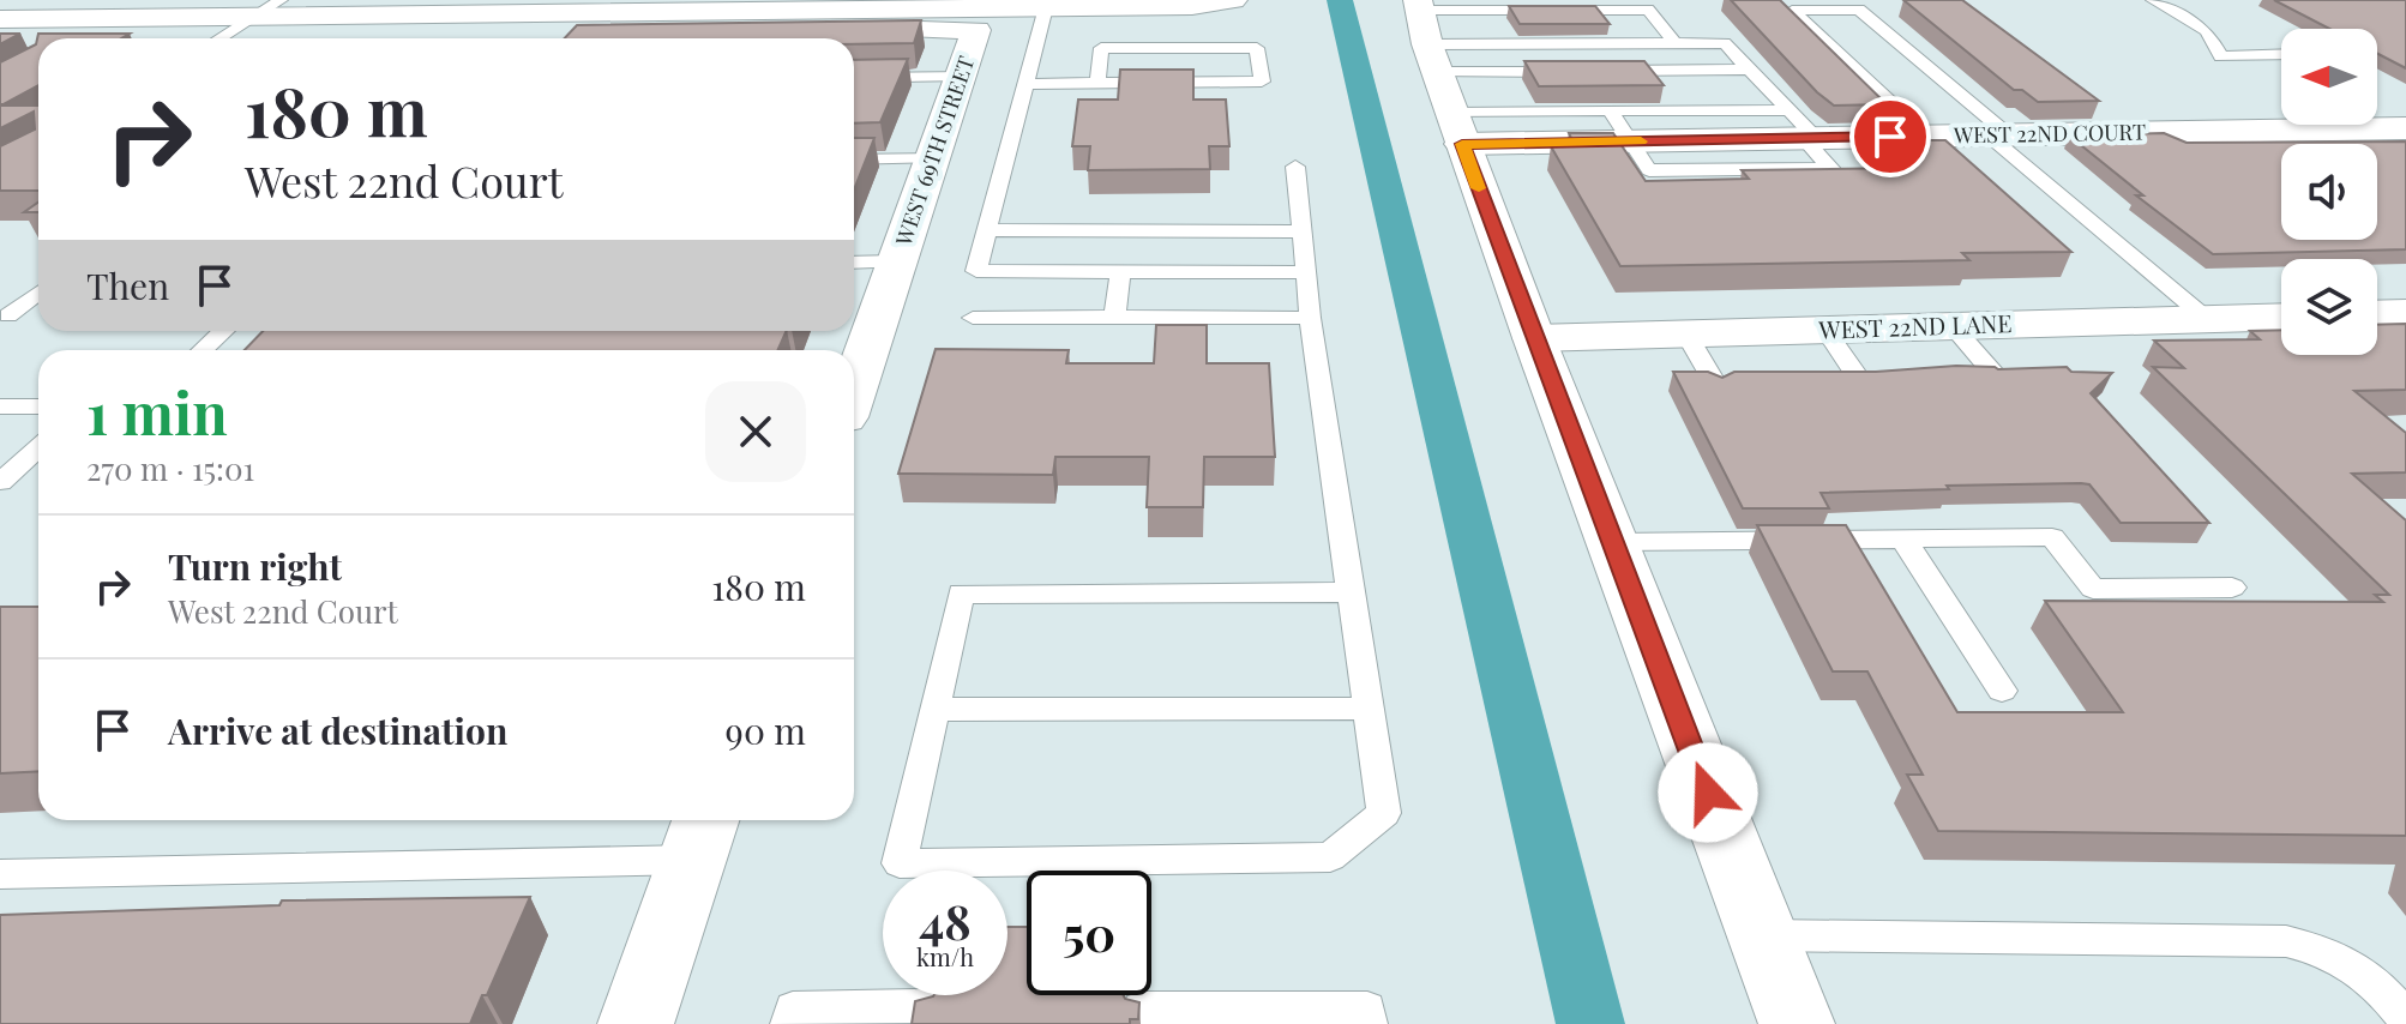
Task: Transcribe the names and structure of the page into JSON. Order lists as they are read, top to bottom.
{
  "streets": {
    "street": ["WEST 22ND COURT", "WEST 69TH STREET", "WEST 22ND LANE"]
  },
  "north": "left",
  "page": {
    "turn": ["180 m", "West 22nd Court"],
    "then": "Then",
    "heading": ["1 min", "270 m · 15:01"],
    "list": [
      {
        "name": "Turn right",
        "note": "West 22nd Court",
        "value": "180 m"
      },
      {
        "name": "Arrive at destination",
        "value": "90 m"
      }
    ],
    "speed": "48 km/h",
    "limit": "50"
  }
}
